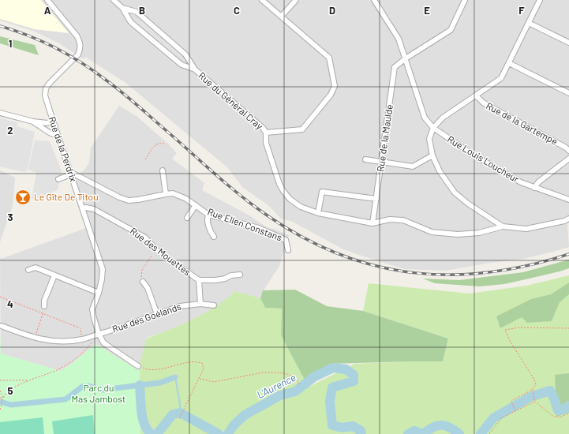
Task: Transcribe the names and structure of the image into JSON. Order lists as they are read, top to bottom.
{
  "streets": {
    "street": [
      "Rue du Général Cray",
      "Rue de la Gartempe",
      "Rue de la Maulde",
      "Rue de la Perdrix",
      "Rue Louis Loucheur",
      "Rue Ellen Constans",
      "Rue des Mouettes",
      "Rue des Goélands"
    ]
  },
  "crossings": [
    ["Rue de la Maulde", "Rue Louis Loucheur"],
    ["Rue de la Perdrix", "Rue Ellen Constans"],
    ["Rue de la Perdrix", "Rue des Mouettes"],
    ["Rue de la Perdrix", "Rue des Goélands"]
  ],
  "water": ["L'Aurence"],
  "parks": ["Parc du Mas Jambost"],
  "places": {
    "bar": ["Le Gîte De Titou"]
  },
  "grid": {
    "columns": [
      "A",
      "B",
      "C",
      "D",
      "E",
      "F"
    ],
    "rows": [
      "1",
      "2",
      "3",
      "4",
      "5"
    ]
  }
}
